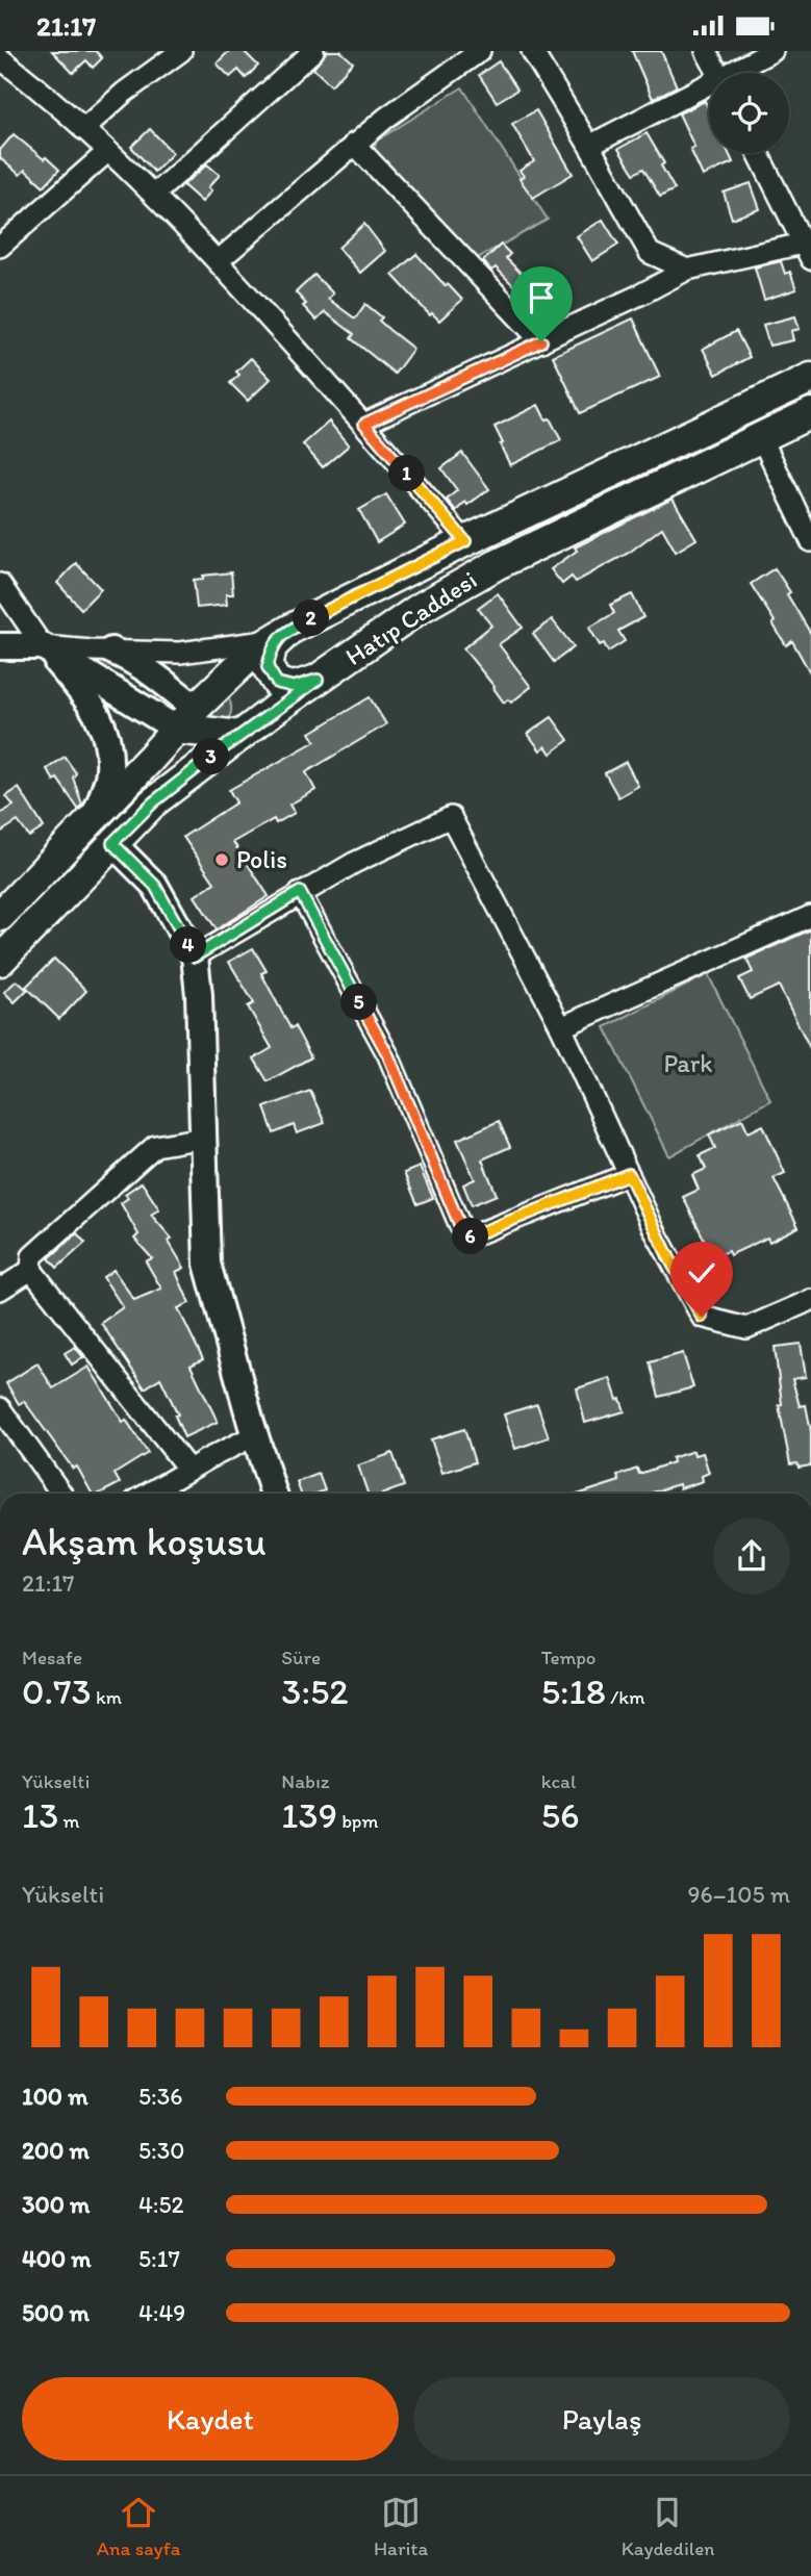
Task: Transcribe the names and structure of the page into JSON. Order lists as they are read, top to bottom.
{
  "streets": {
    "main road": ["Hatıp Caddesi"]
  },
  "parks": ["Park"],
  "places": ["Polis"],
  "page": {
    "status": "21:17",
    "pins": [
      "1",
      "2",
      "3",
      "4",
      "5",
      "6"
    ],
    "heading": ["Akşam koşusu", "21:17"],
    "stats": [
      ["Mesafe", "0.73 km"],
      ["Süre", "3:52"],
      ["Tempo", "5:18 /km"],
      ["Yükselti", "13 m"],
      ["Nabız", "139 bpm"],
      ["kcal", "56"]
    ],
    "chart": ["Yükselti", "96–105 m"],
    "list": [
      {
        "name": "100 m",
        "note": "5:36"
      },
      {
        "name": "200 m",
        "note": "5:30"
      },
      {
        "name": "300 m",
        "note": "4:52"
      },
      {
        "name": "400 m",
        "note": "5:17"
      },
      {
        "name": "500 m",
        "note": "4:49"
      }
    ],
    "buttons": ["Kaydet", "Paylaş"],
    "tabs": ["Ana sayfa", "Harita", "Kaydedilen"]
  }
}
